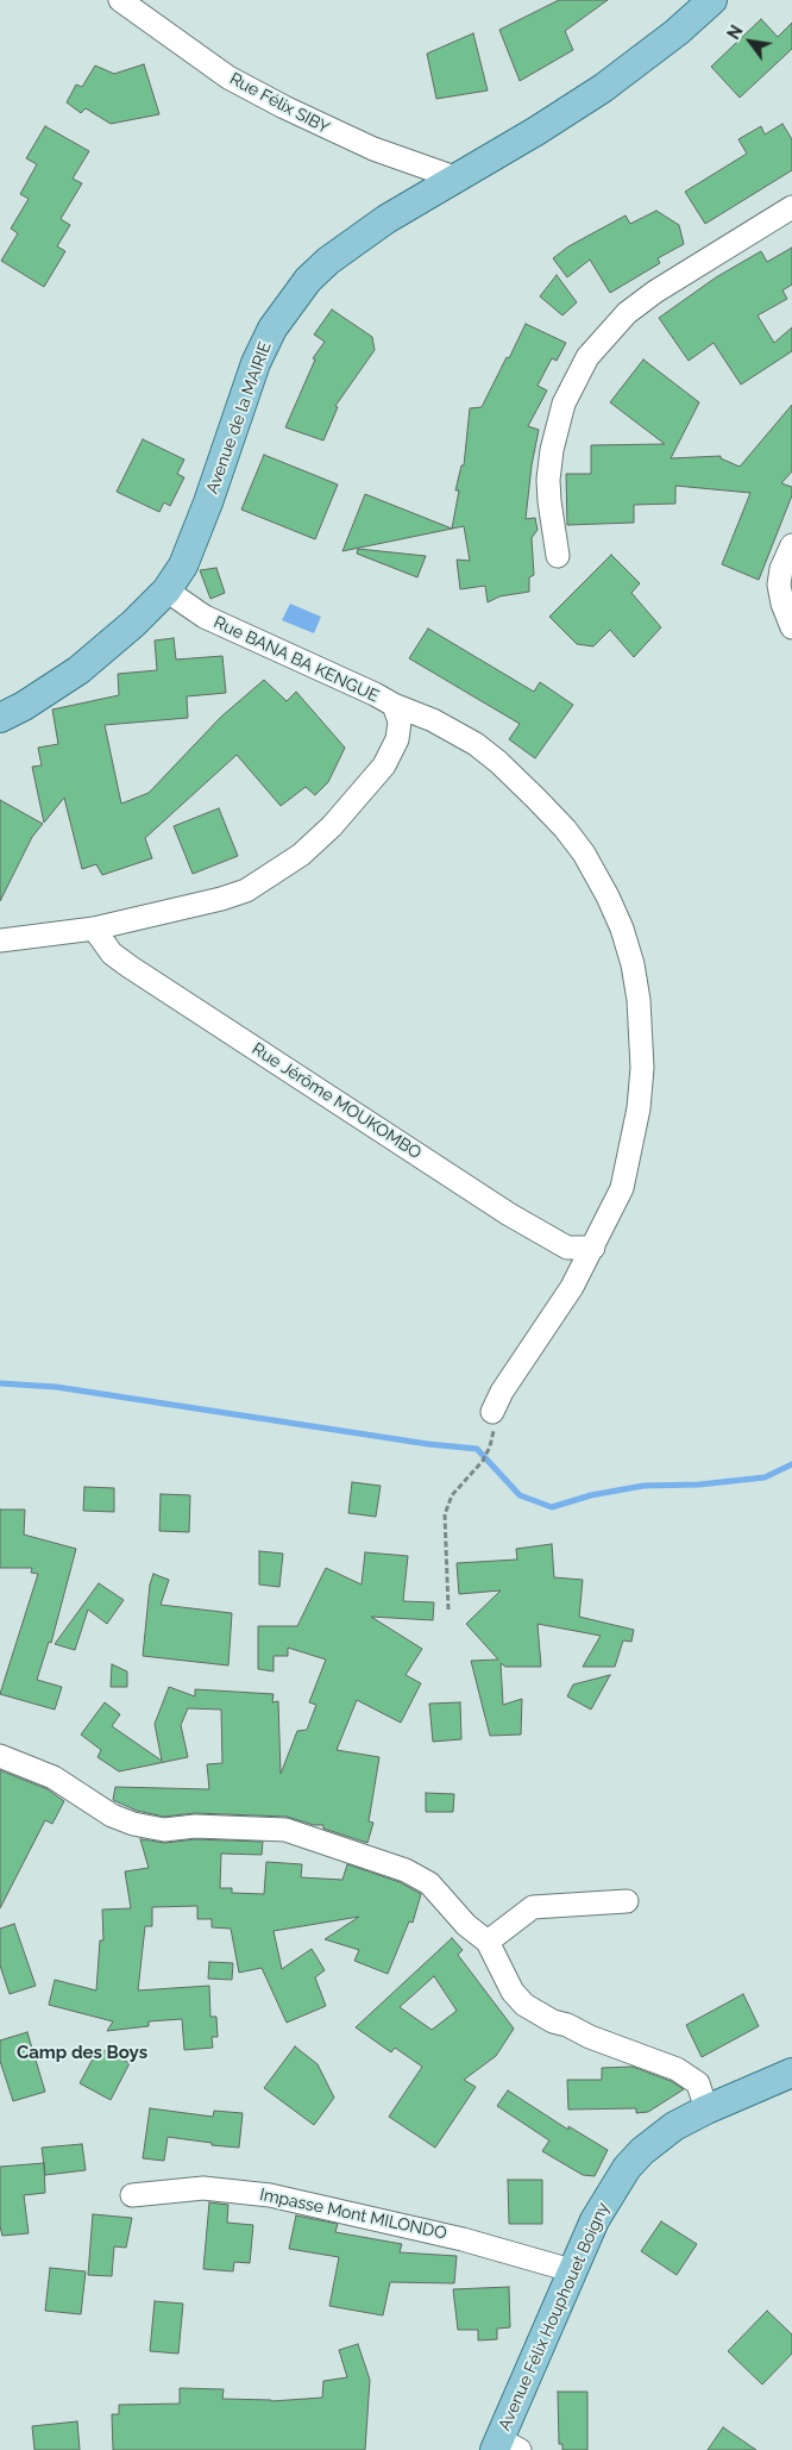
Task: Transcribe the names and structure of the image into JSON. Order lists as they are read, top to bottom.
{
  "streets": {
    "main road": ["Avenue de la MAIRIE", "Avenue Félix Houphouet Boigny"],
    "street": [
      "Rue Félix SIBY",
      "Rue BANA BA KENGUE",
      "Rue Jérôme MOUKOMBO",
      "Impasse Mont MILONDO"
    ]
  },
  "crossings": [
    ["Rue Félix SIBY", "Avenue de la MAIRIE"],
    ["Avenue de la MAIRIE", "Rue BANA BA KENGUE"],
    ["Rue BANA BA KENGUE", "Rue Jérôme MOUKOMBO"],
    ["Impasse Mont MILONDO", "Avenue Félix Houphouet Boigny"]
  ],
  "districts": ["Camp des Boys"],
  "north": "top left"
}
